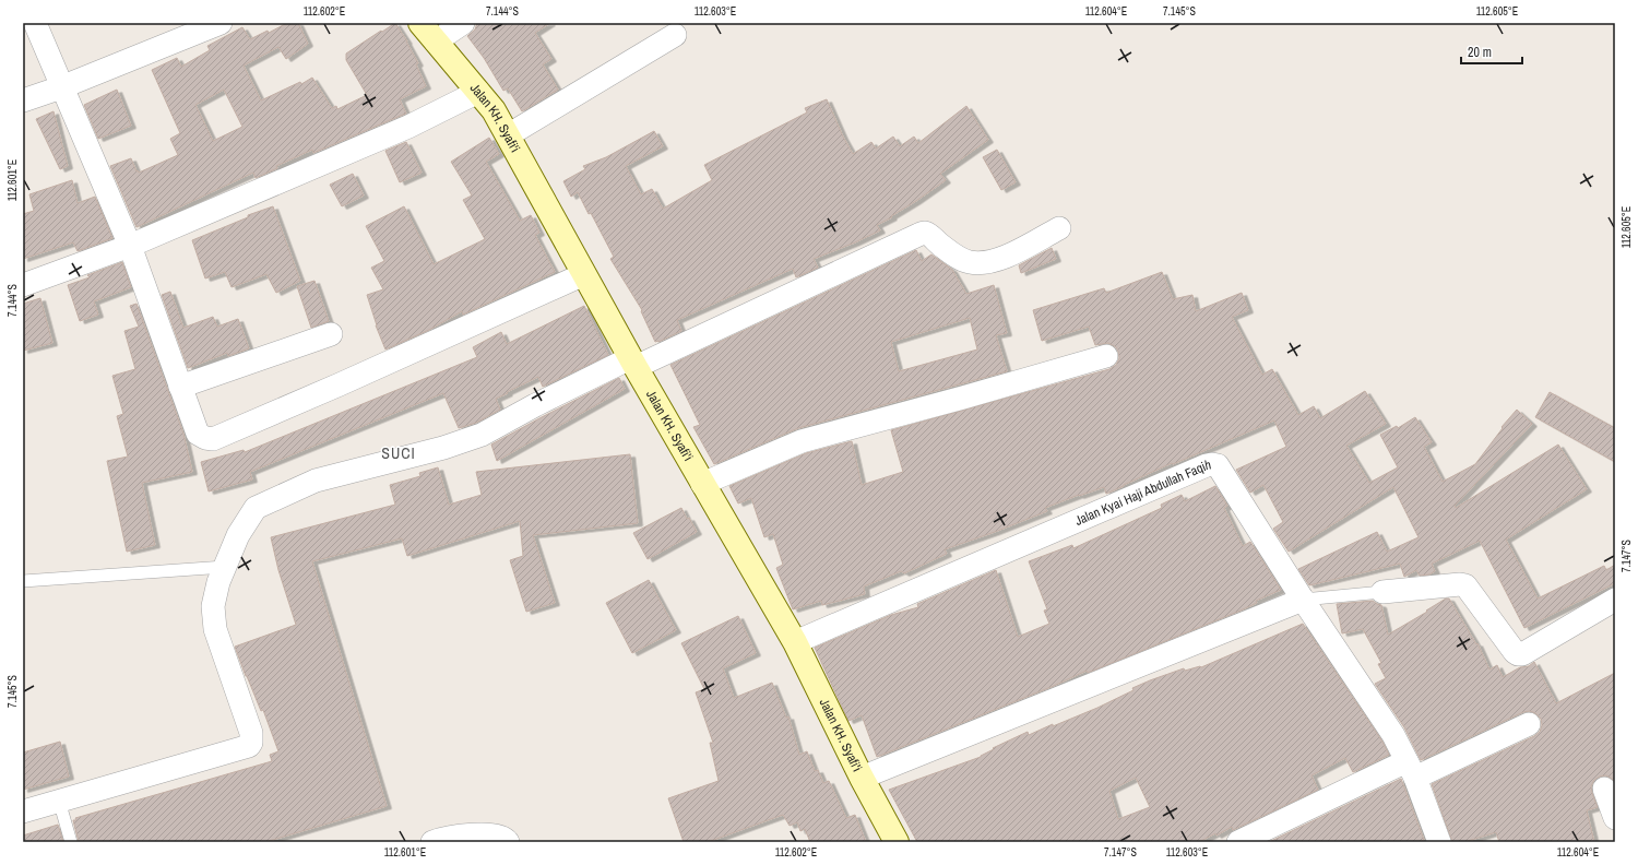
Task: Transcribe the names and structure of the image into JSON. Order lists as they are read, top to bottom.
{
  "streets": {
    "main road": ["Jalan KH. Syafi'i"],
    "street": ["Jalan Kyai Haji Abdullah Faqih"]
  },
  "crossings": [
    ["Jalan KH. Syafi'i", "Jalan Kyai Haji Abdullah Faqih"]
  ],
  "districts": ["SUCI"],
  "scale_bar": "20 m",
  "coordinates": [
    "112.602°E",
    "7.144°S",
    "112.603°E",
    "112.604°E",
    "7.145°S",
    "112.605°E",
    "112.601°E",
    "7.147°S"
  ]
}
